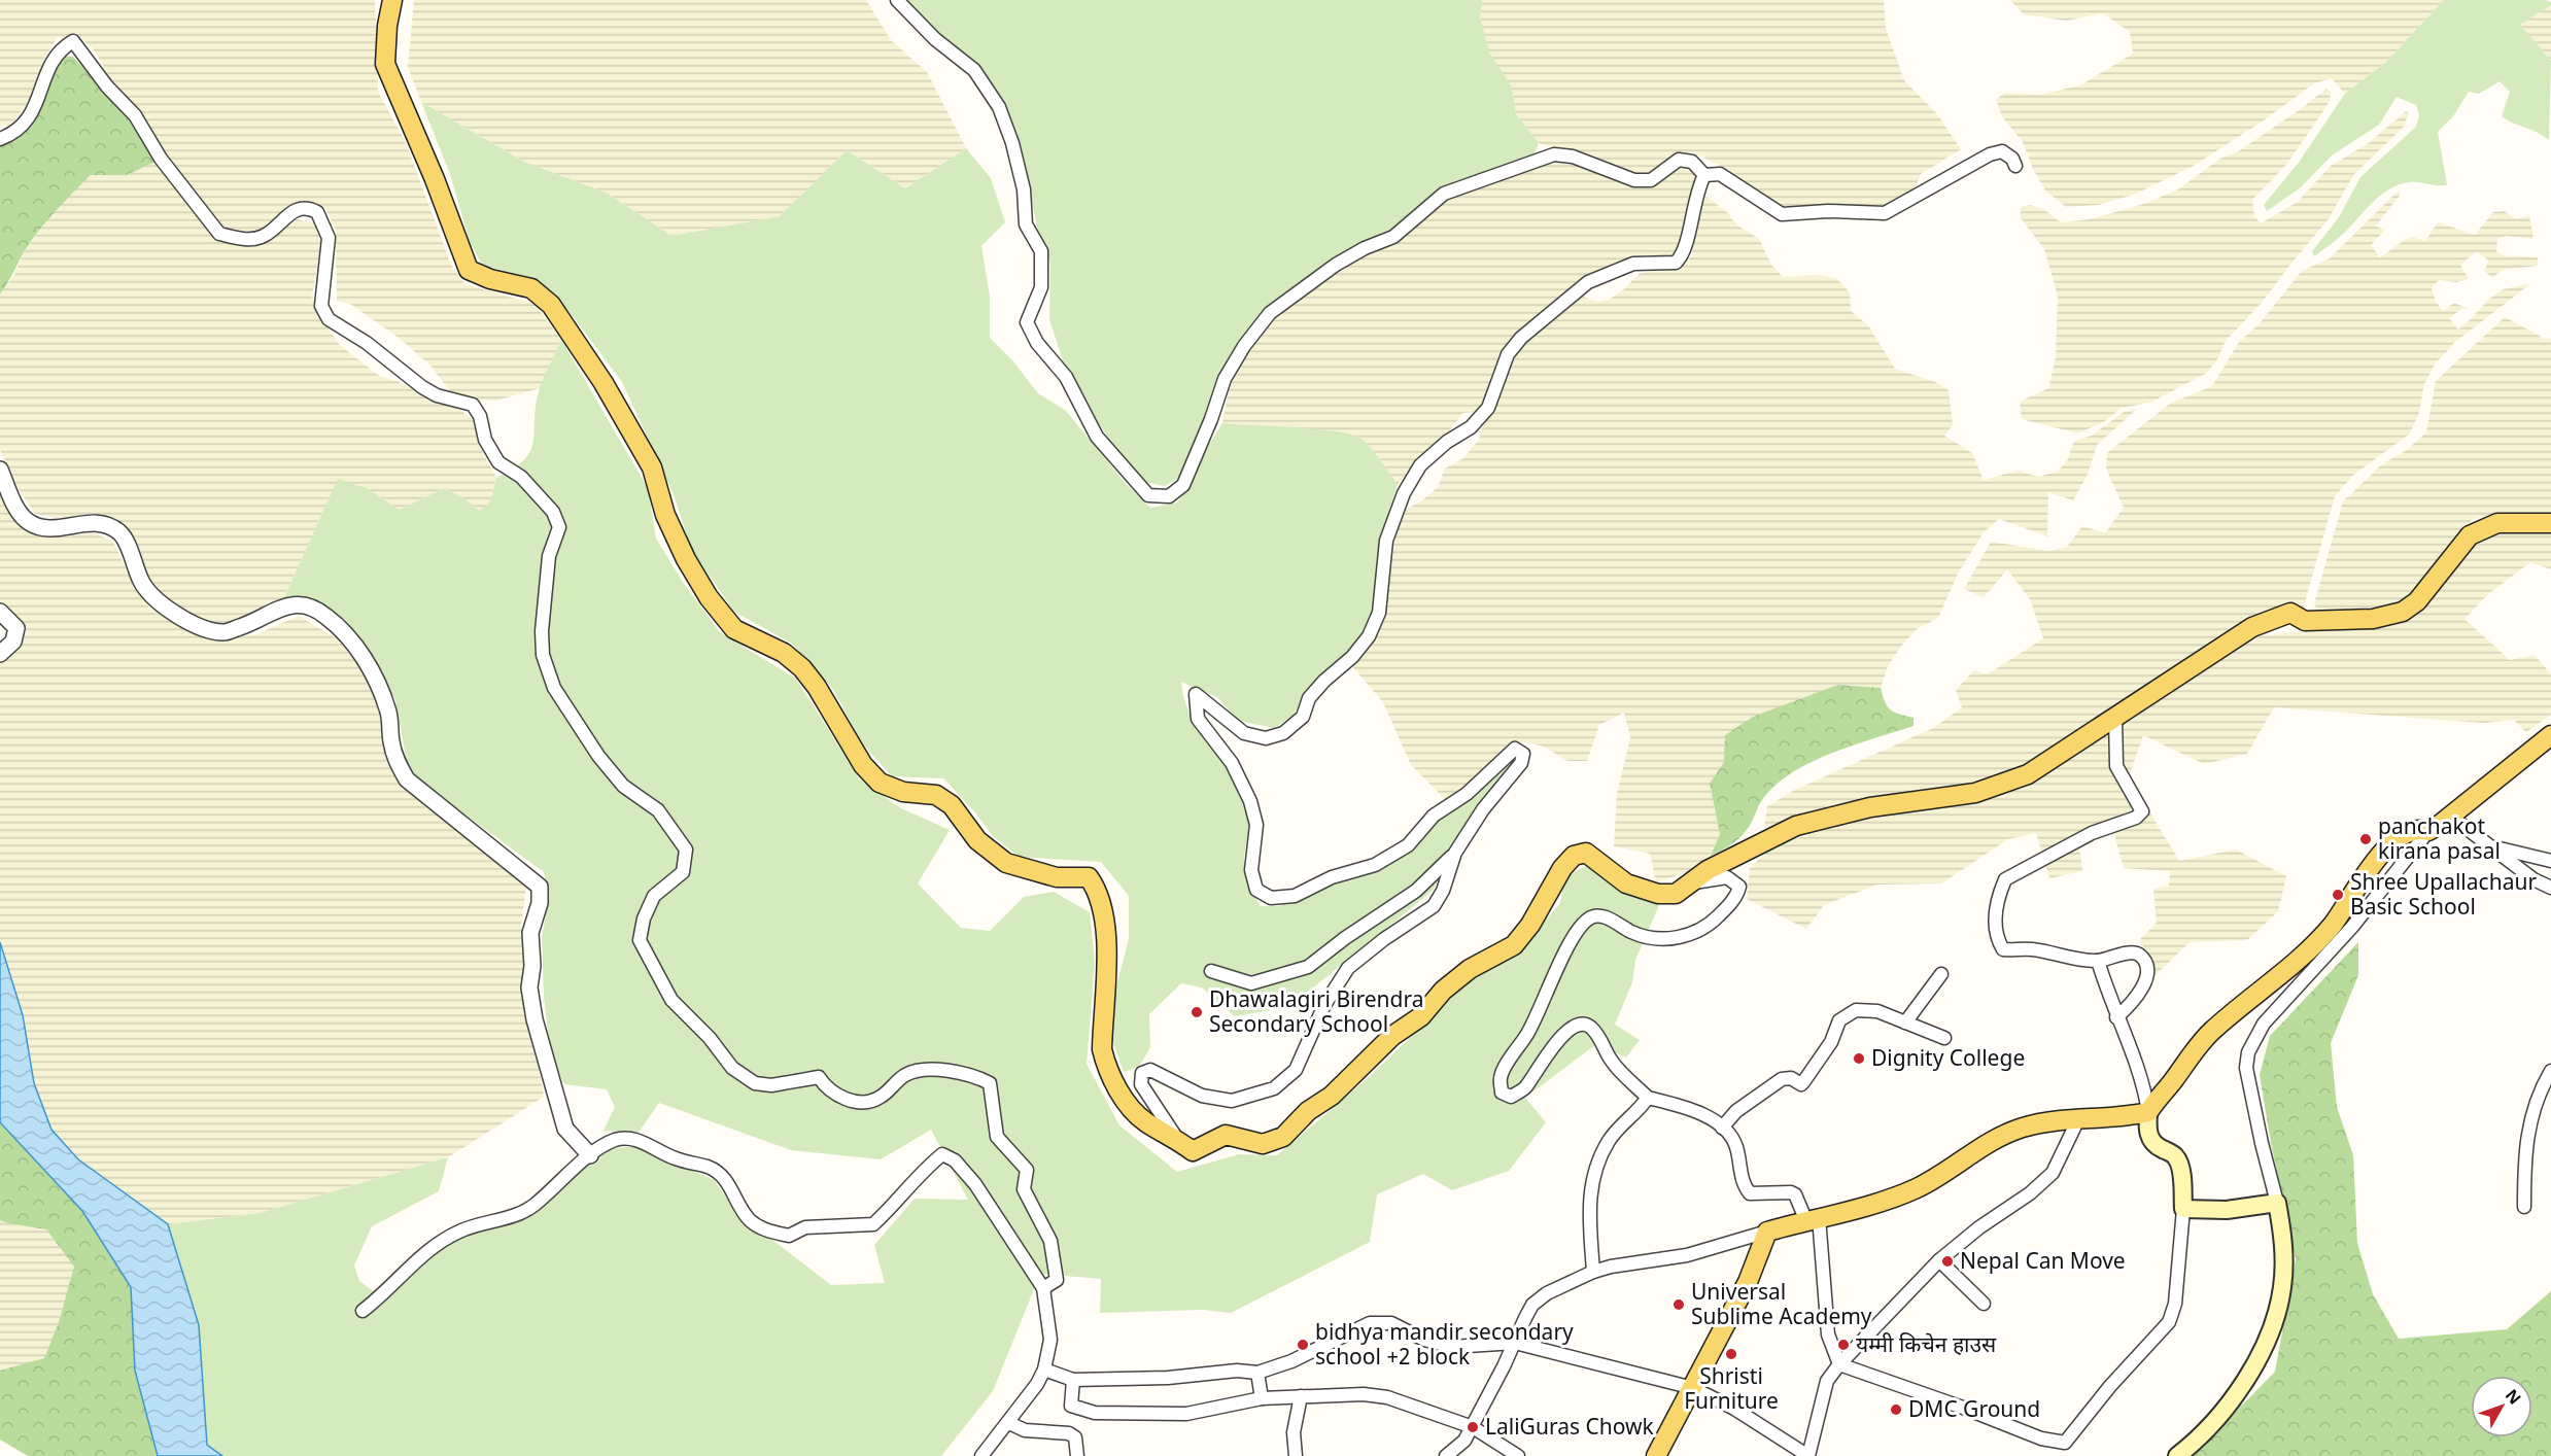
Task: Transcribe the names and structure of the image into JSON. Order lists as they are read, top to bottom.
{
  "places": [
    "panchakot kirana pasal",
    "Shree Upallachaur Basic School",
    "Dhawalagiri Birendra Secondary School",
    "Dignity College",
    "Nepal Can Move",
    "Universal Sublime Academy",
    "bidhya mandir secondary school +2 block",
    "यम्मी किचेन हाउस",
    "Shristi Furniture",
    "DMC Ground",
    "LaliGuras Chowk"
  ],
  "north": "top right"
}
